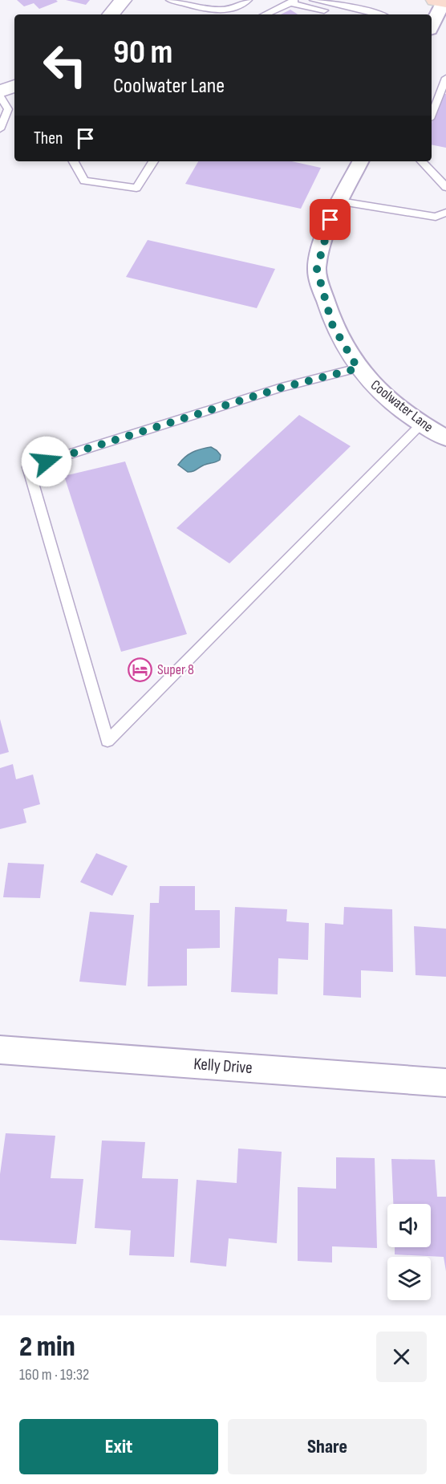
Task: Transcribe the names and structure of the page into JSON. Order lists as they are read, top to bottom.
{
  "streets": {
    "street": ["Coolwater Lane", "Kelly Drive"]
  },
  "places": {
    "hotel": ["Super 8"]
  },
  "page": {
    "turn": ["90 m", "Coolwater Lane"],
    "then": "Then",
    "heading": ["2 min", "160 m · 19:32"],
    "buttons": ["Exit", "Share"]
  }
}
